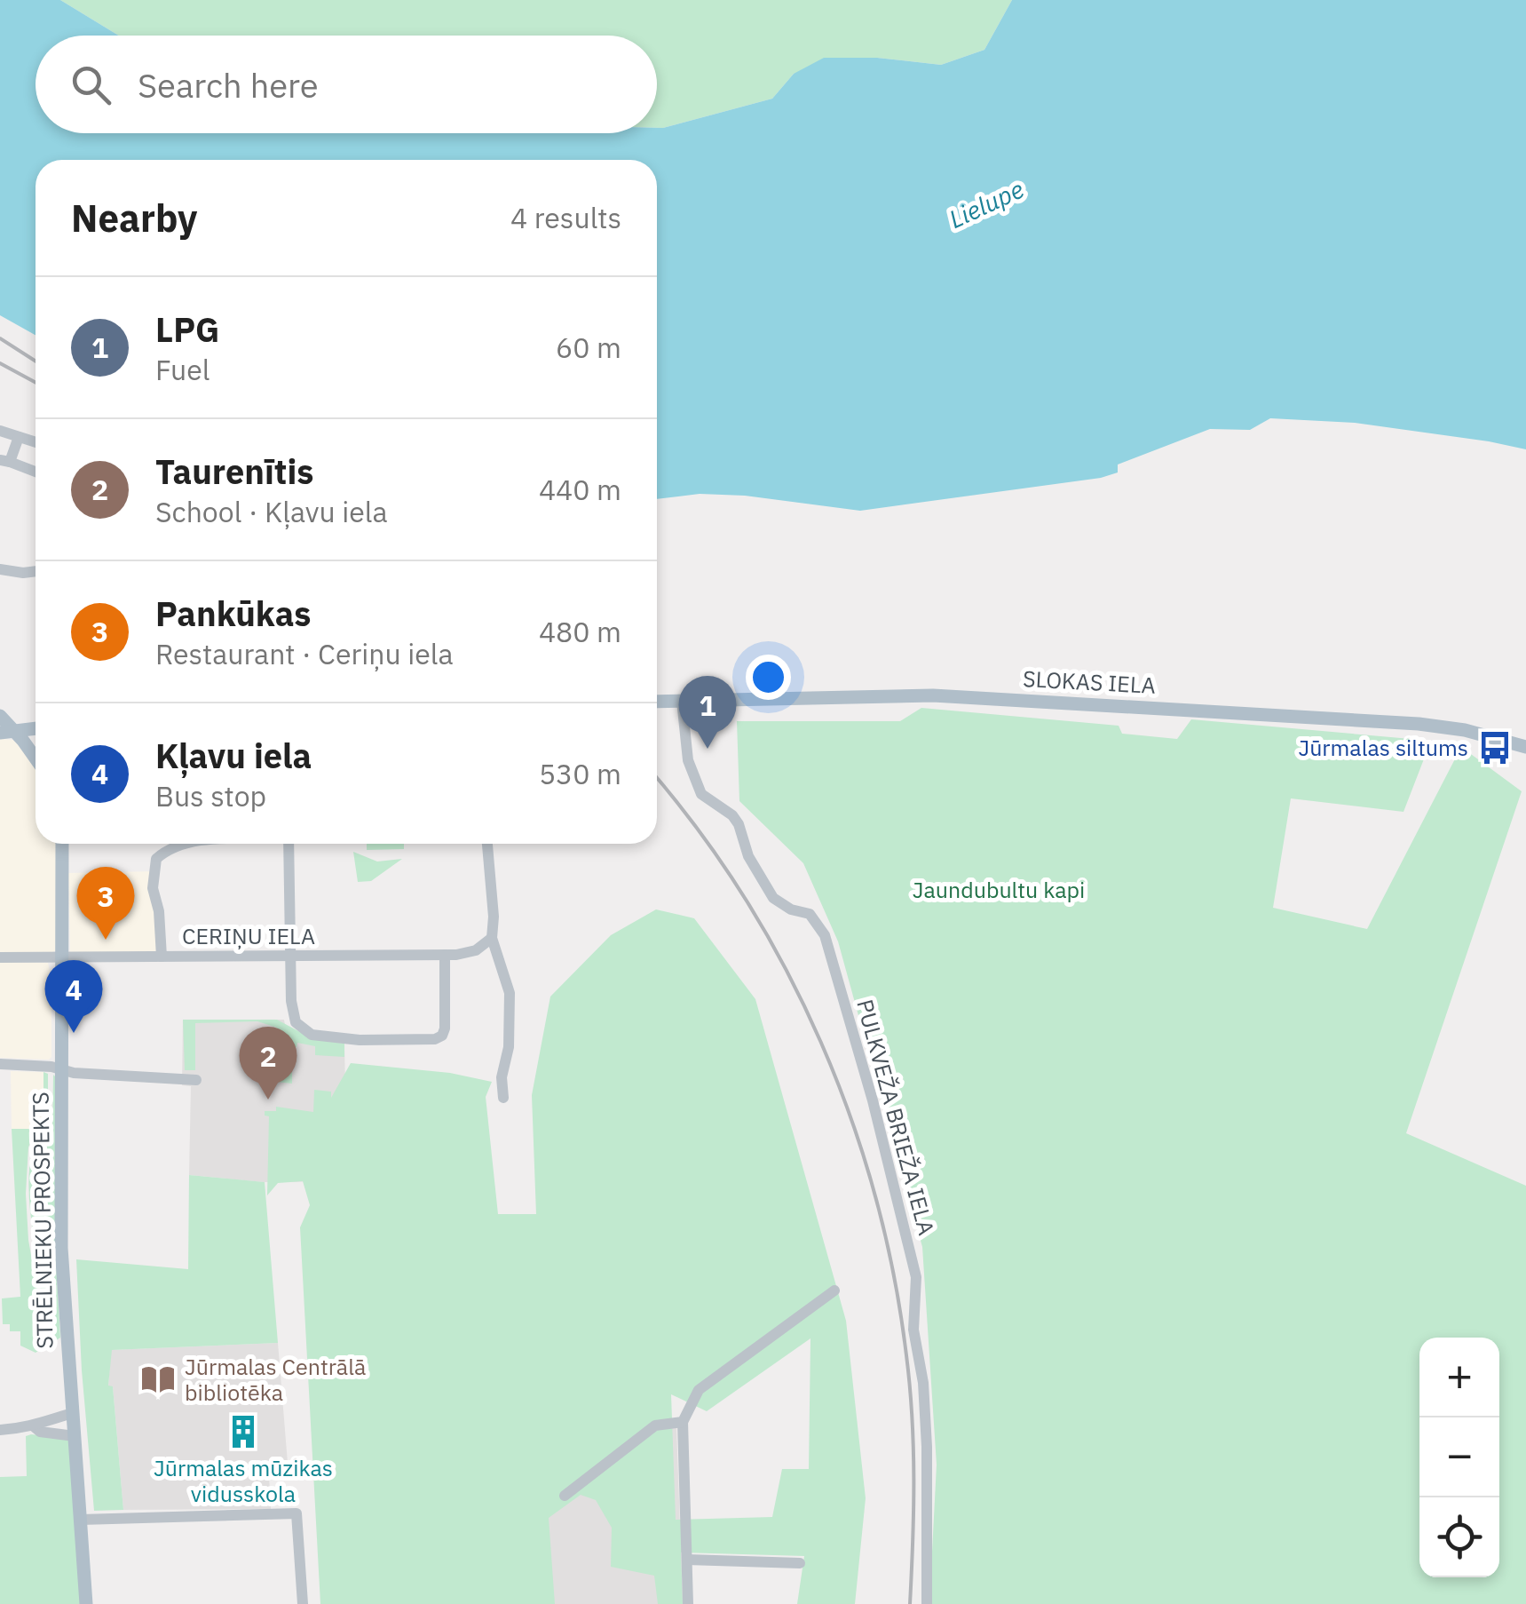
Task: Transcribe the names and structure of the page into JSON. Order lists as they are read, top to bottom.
{
  "streets": {
    "main road": ["SLOKAS IELA", "STRĒLNIEKU PROSPEKTS"],
    "street": ["CERIŅU IELA", "PULKVEŽA BRIEŽA IELA"]
  },
  "crossings": [
    ["SLOKAS IELA", "PULKVEŽA BRIEŽA IELA"],
    ["CERIŅU IELA", "STRĒLNIEKU PROSPEKTS"]
  ],
  "water": ["Lielupe"],
  "parks": ["Jaundubultu kapi"],
  "places": {
    "bus stop": ["Jūrmalas siltums"],
    "library": ["Jūrmalas Centrālā bibliotēka"],
    "building": ["Jūrmalas mūzikas vidusskola"]
  },
  "page": {
    "search": "Search here",
    "heading": ["Nearby", "4 results"],
    "list": [
      {
        "mark": "1",
        "name": "LPG",
        "note": "Fuel",
        "value": "60 m"
      },
      {
        "mark": "2",
        "name": "Taurenītis",
        "note": "School · Kļavu iela",
        "value": "440 m"
      },
      {
        "mark": "3",
        "name": "Pankūkas",
        "note": "Restaurant · Ceriņu iela",
        "value": "480 m"
      },
      {
        "mark": "4",
        "name": "Kļavu iela",
        "note": "Bus stop",
        "value": "530 m"
      }
    ],
    "pins": [
      "1",
      "3",
      "4",
      "2"
    ],
    "map_buttons": ["+", "−"]
  }
}
